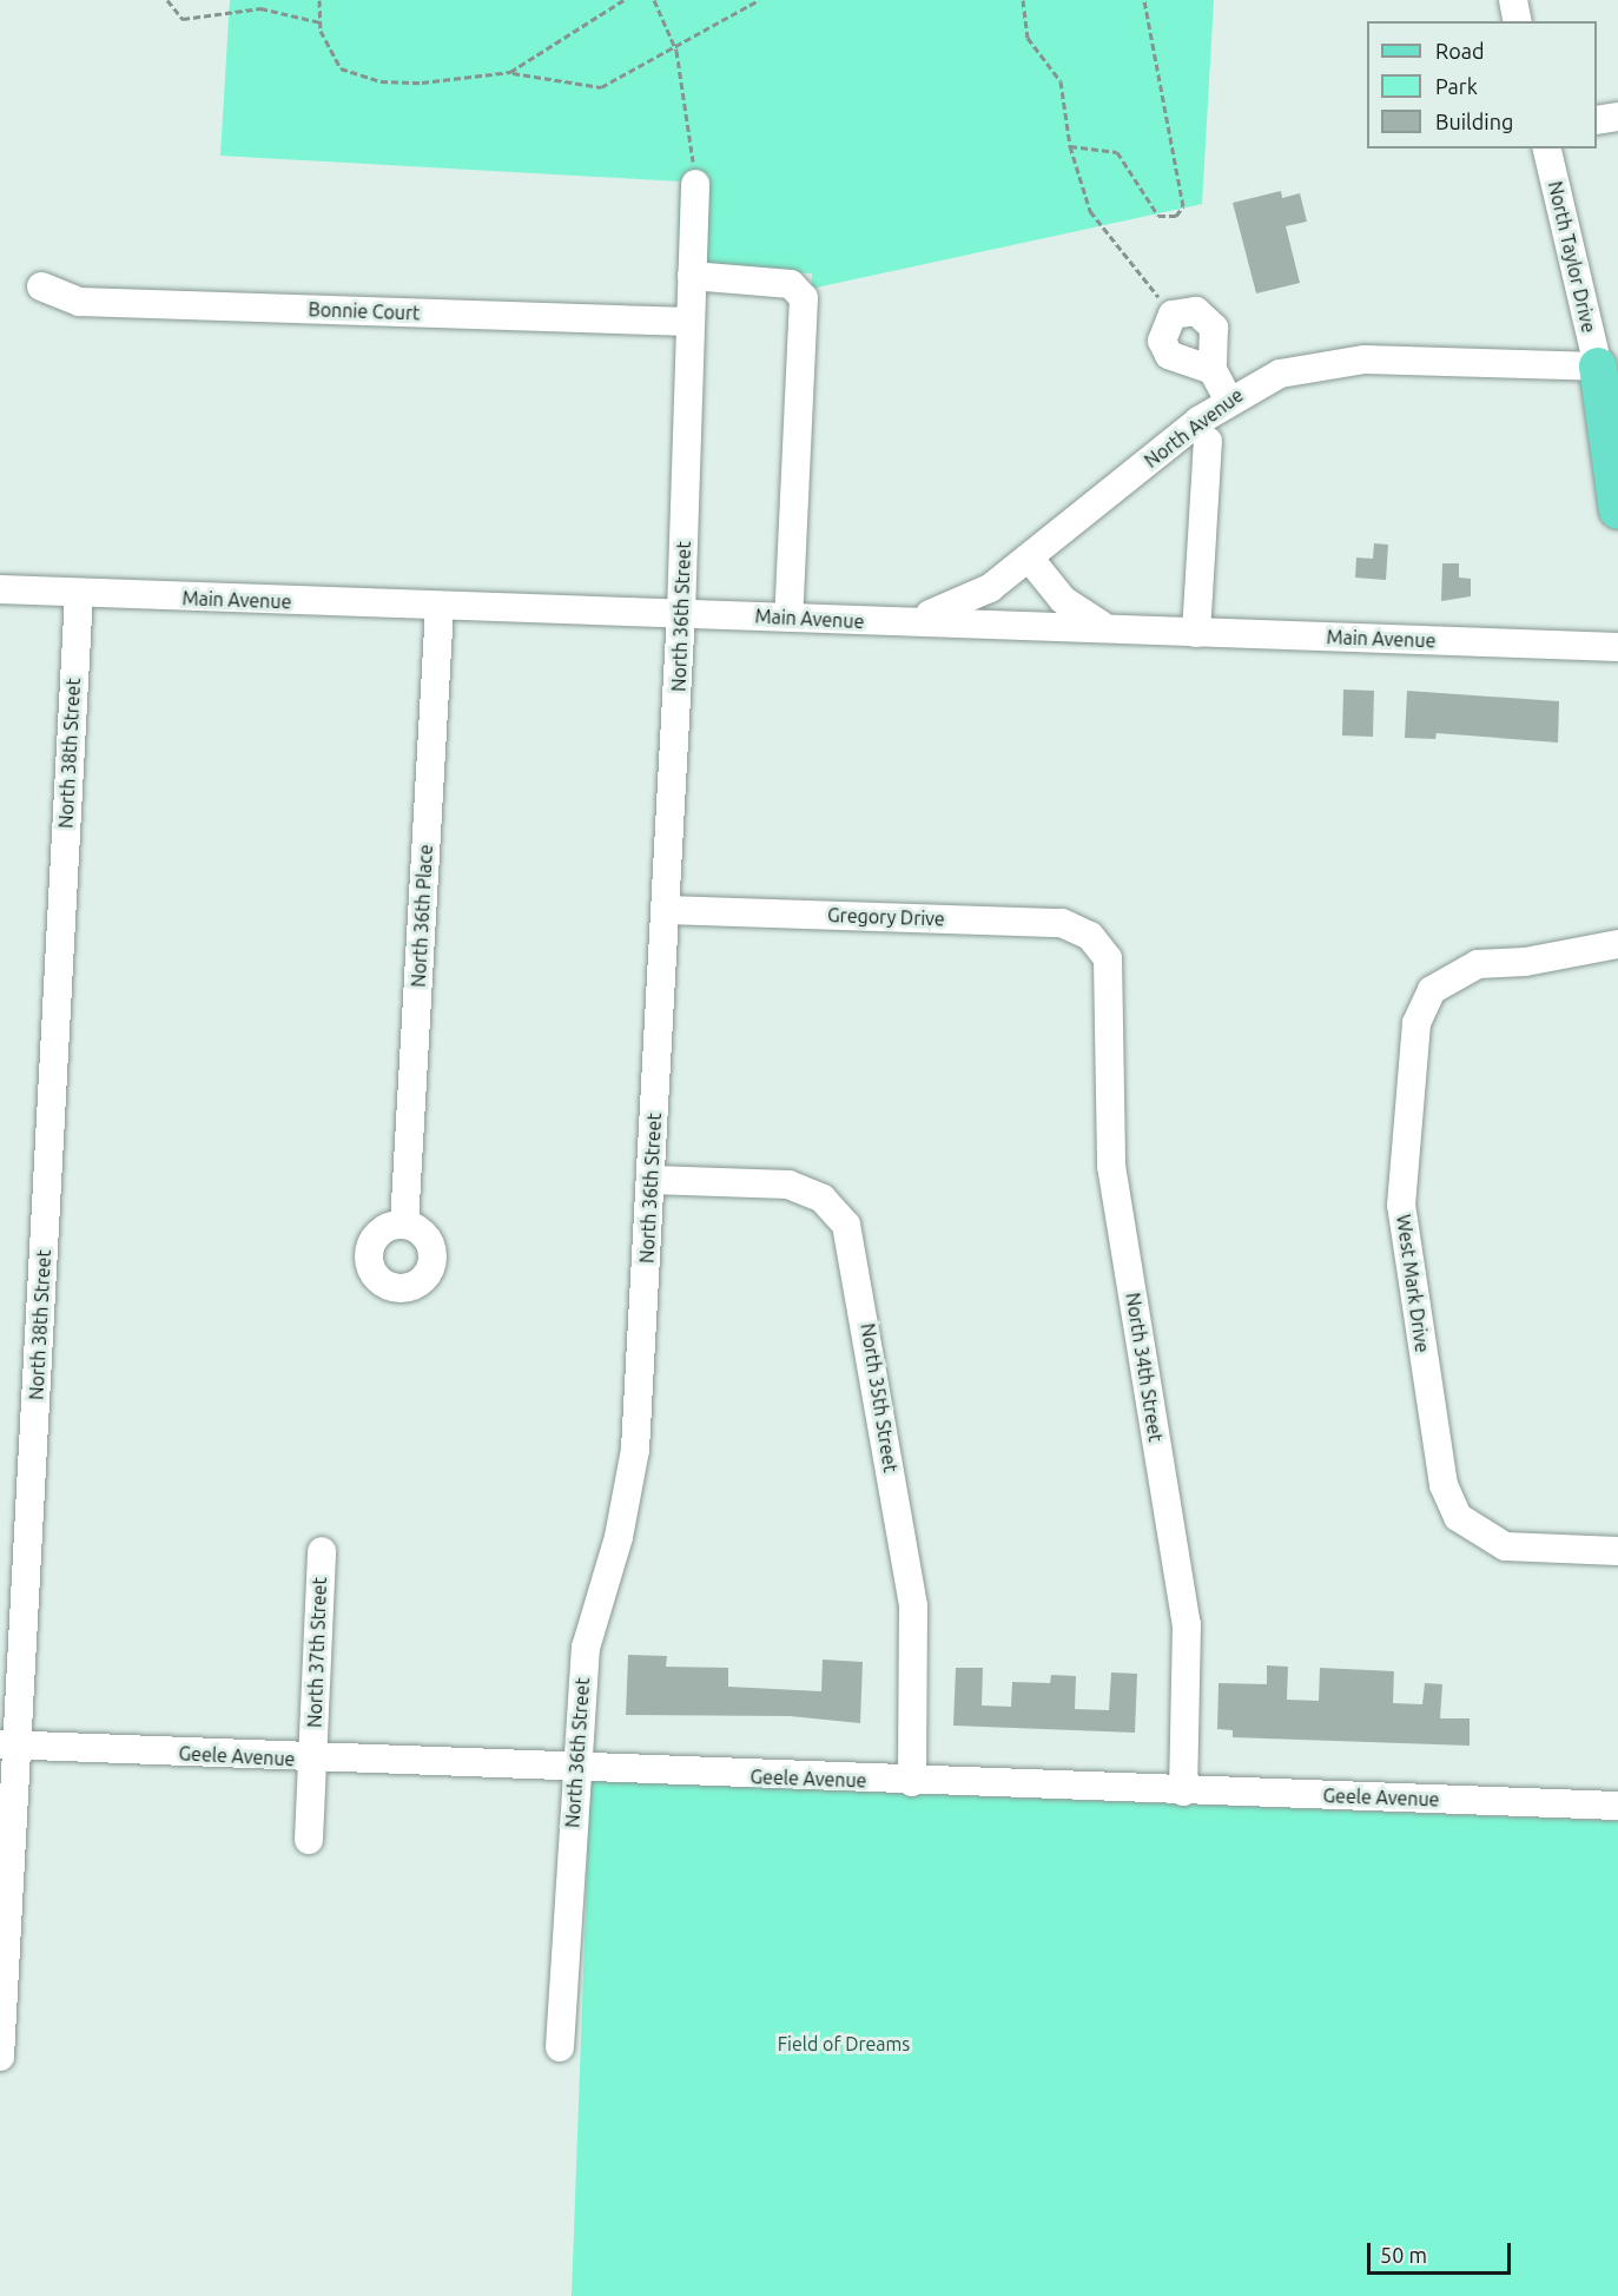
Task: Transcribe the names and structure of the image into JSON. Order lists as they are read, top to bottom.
{
  "streets": {
    "main road": ["North Taylor Drive"],
    "street": [
      "Bonnie Court",
      "North Avenue",
      "Main Avenue",
      "North 36th Street",
      "North 38th Street",
      "North 36th Place",
      "Gregory Drive",
      "West Mark Drive",
      "North 34th Street",
      "North 35th Street",
      "North 37th Street",
      "Geele Avenue"
    ]
  },
  "crossings": [
    ["North Taylor Drive", "North Avenue"],
    ["Bonnie Court", "North 36th Street"],
    ["North Avenue", "Main Avenue"],
    ["Main Avenue", "North 36th Street"],
    ["Main Avenue", "North 38th Street"],
    ["Main Avenue", "North 36th Place"],
    ["North 36th Street", "Gregory Drive"],
    ["North 36th Street", "North 35th Street"],
    ["North 36th Street", "Geele Avenue"],
    ["North 38th Street", "Geele Avenue"],
    ["Gregory Drive", "North 34th Street"],
    ["North 34th Street", "Geele Avenue"],
    ["North 35th Street", "Geele Avenue"],
    ["North 37th Street", "Geele Avenue"]
  ],
  "parks": ["Field of Dreams"],
  "legend": ["Road", "Park", "Building"],
  "scale_bar": "50 m"
}
